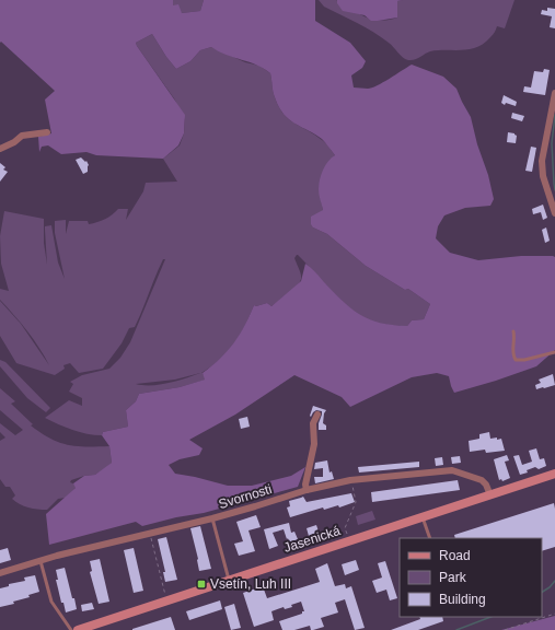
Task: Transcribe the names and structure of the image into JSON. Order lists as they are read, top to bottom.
{
  "streets": {
    "street": ["Svornosti", "Jasenická"]
  },
  "crossings": [
    ["Svornosti", "Jasenická"]
  ],
  "places": {
    "transit": ["Vsetín, Luh III"]
  },
  "legend": ["Road", "Park", "Building"]
}
